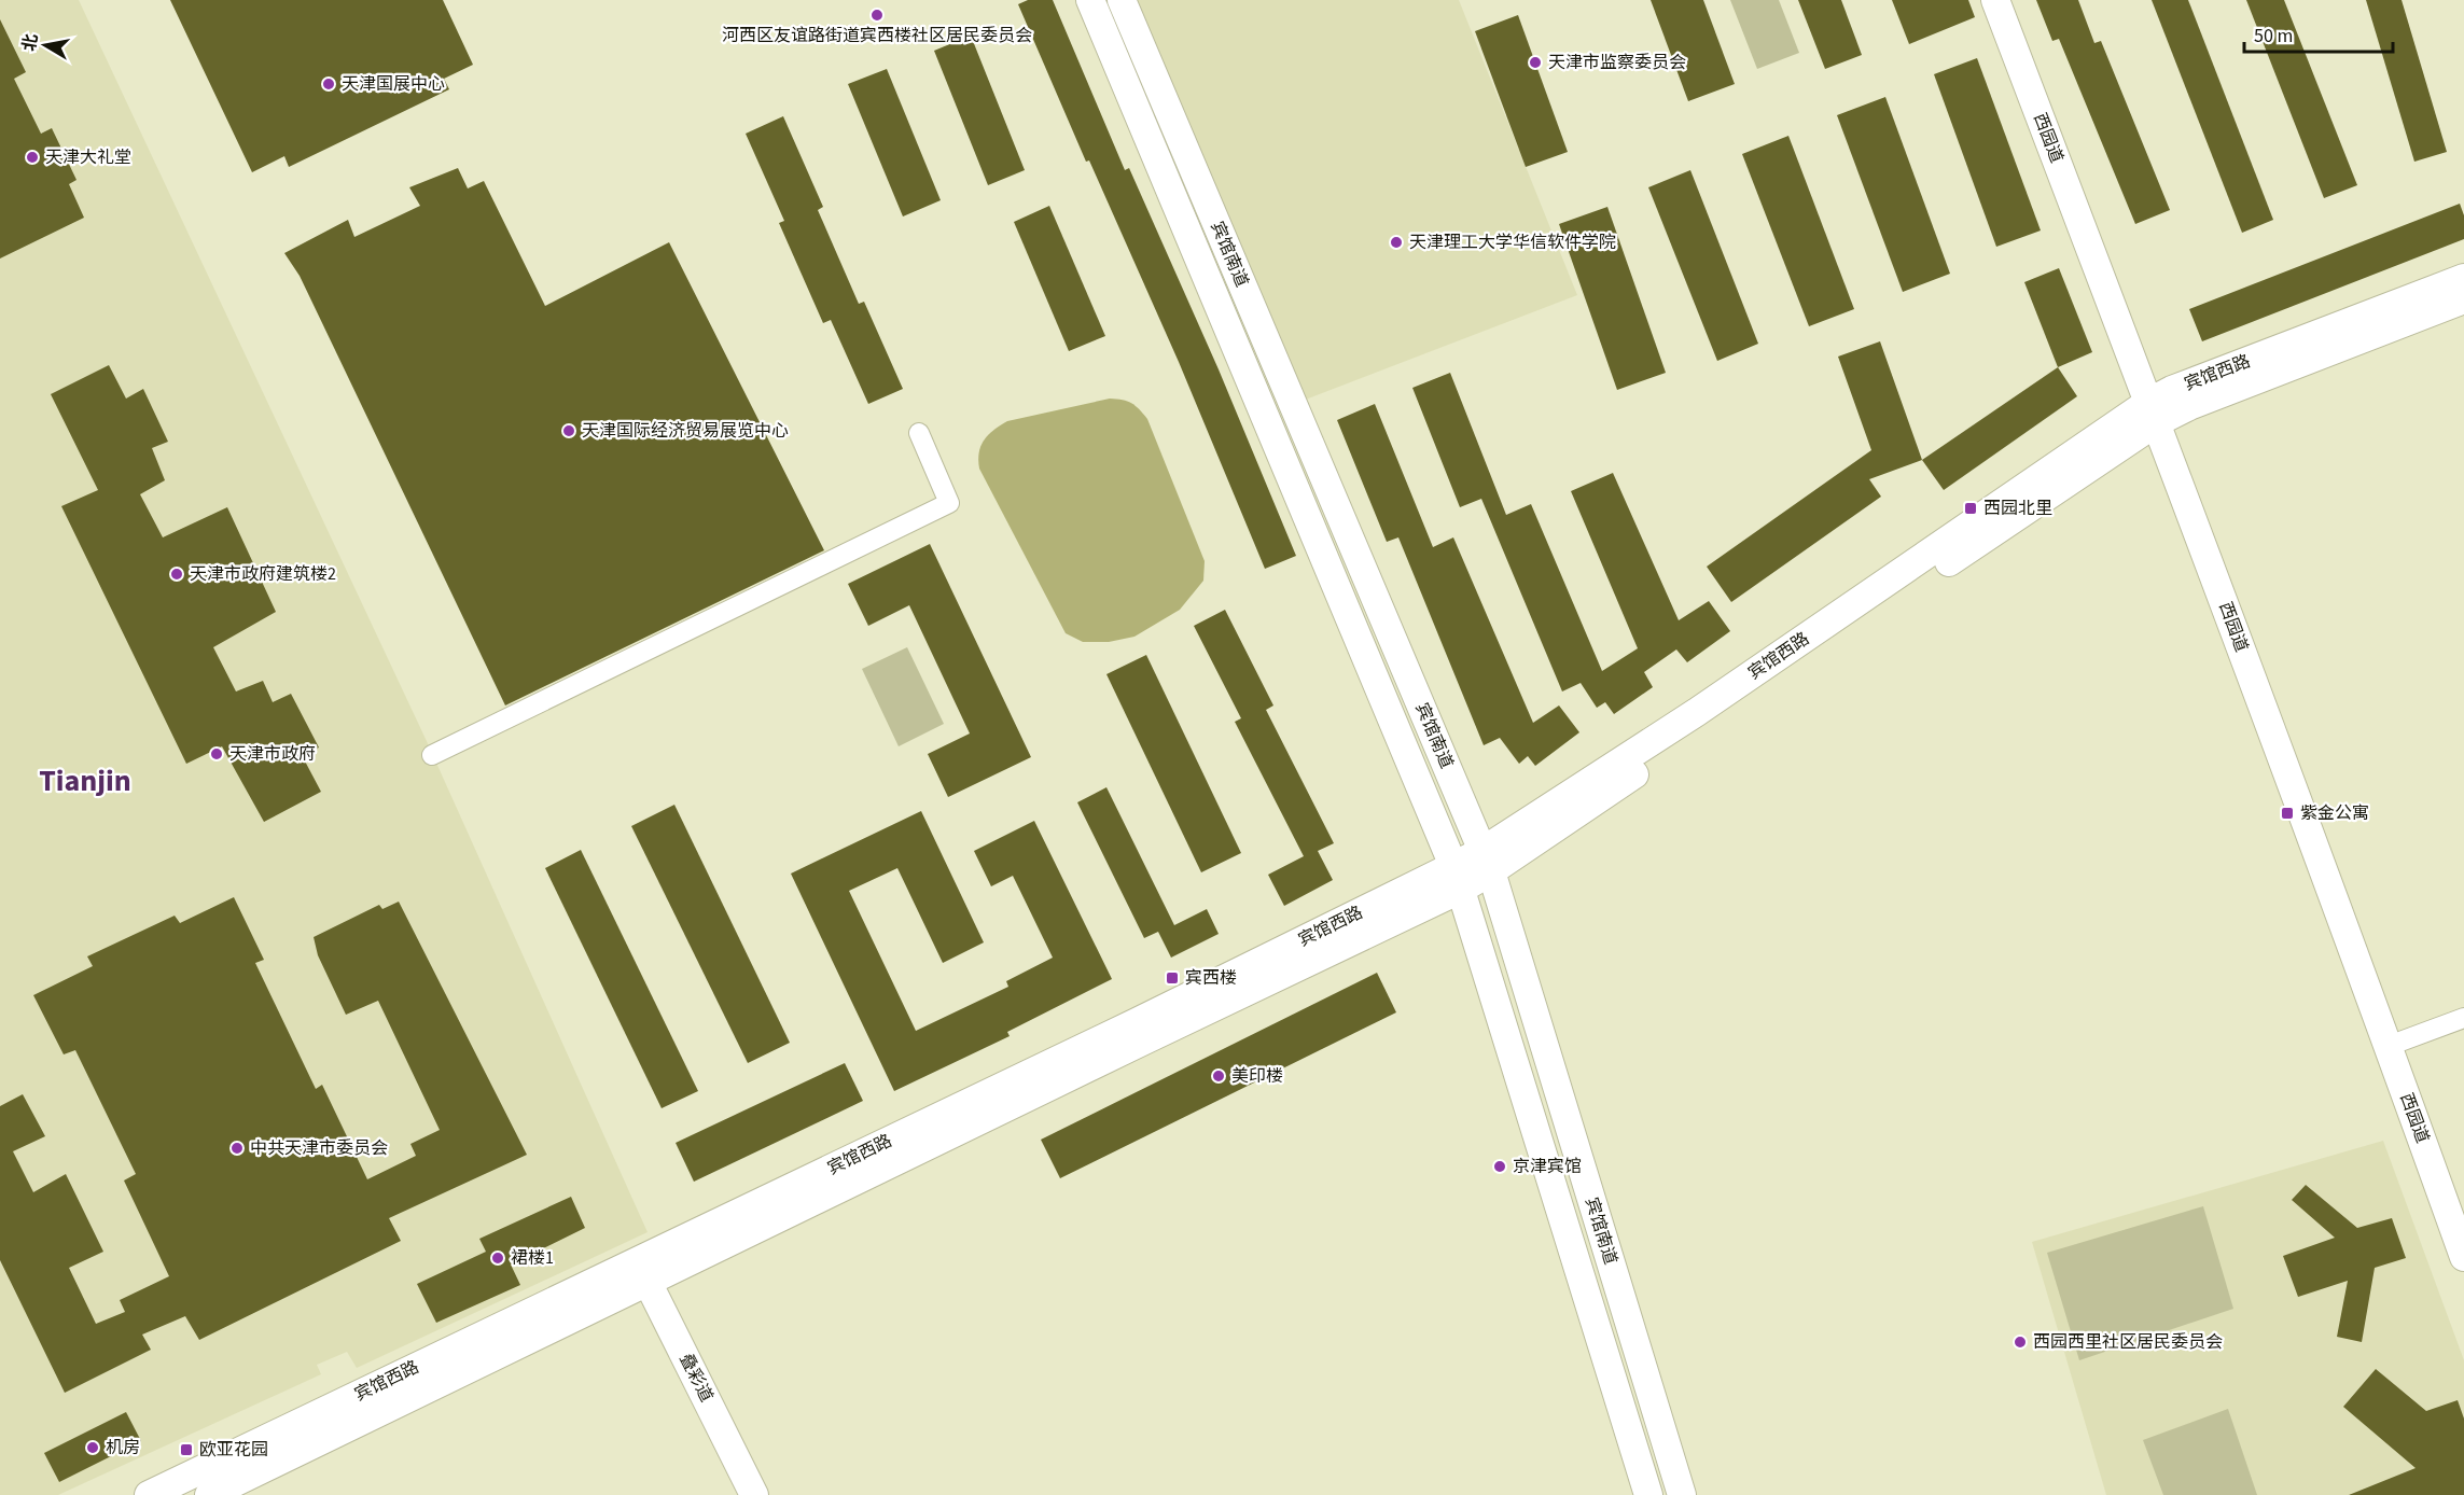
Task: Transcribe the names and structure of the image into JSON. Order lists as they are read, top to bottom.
{
  "streets": {
    "main road": [
      "西园道",
      "宾馆南道",
      "宾馆西路",
      "叠彩道"
    ]
  },
  "crossings": [
    ["西园道", "宾馆西路"],
    ["宾馆南道", "宾馆西路"],
    ["宾馆西路", "叠彩道"]
  ],
  "districts": ["Tianjin"],
  "places": {
    "other": [
      "河西区友谊路街道宾西楼社区居民委员会",
      "天津市监察委员会",
      "天津国展中心",
      "天津大礼堂",
      "天津理工大学华信软件学院",
      "天津国际经济贸易展览中心",
      "天津市政府建筑楼2",
      "天津市政府",
      "美印楼",
      "中共天津市委员会",
      "京津宾馆",
      "裙楼1",
      "西园西里社区居民委员会",
      "机房"
    ],
    "transit": [
      "西园北里",
      "紫金公寓",
      "宾西楼",
      "欧亚花园"
    ]
  },
  "scale_bar": "50 m",
  "north": "left"
}
